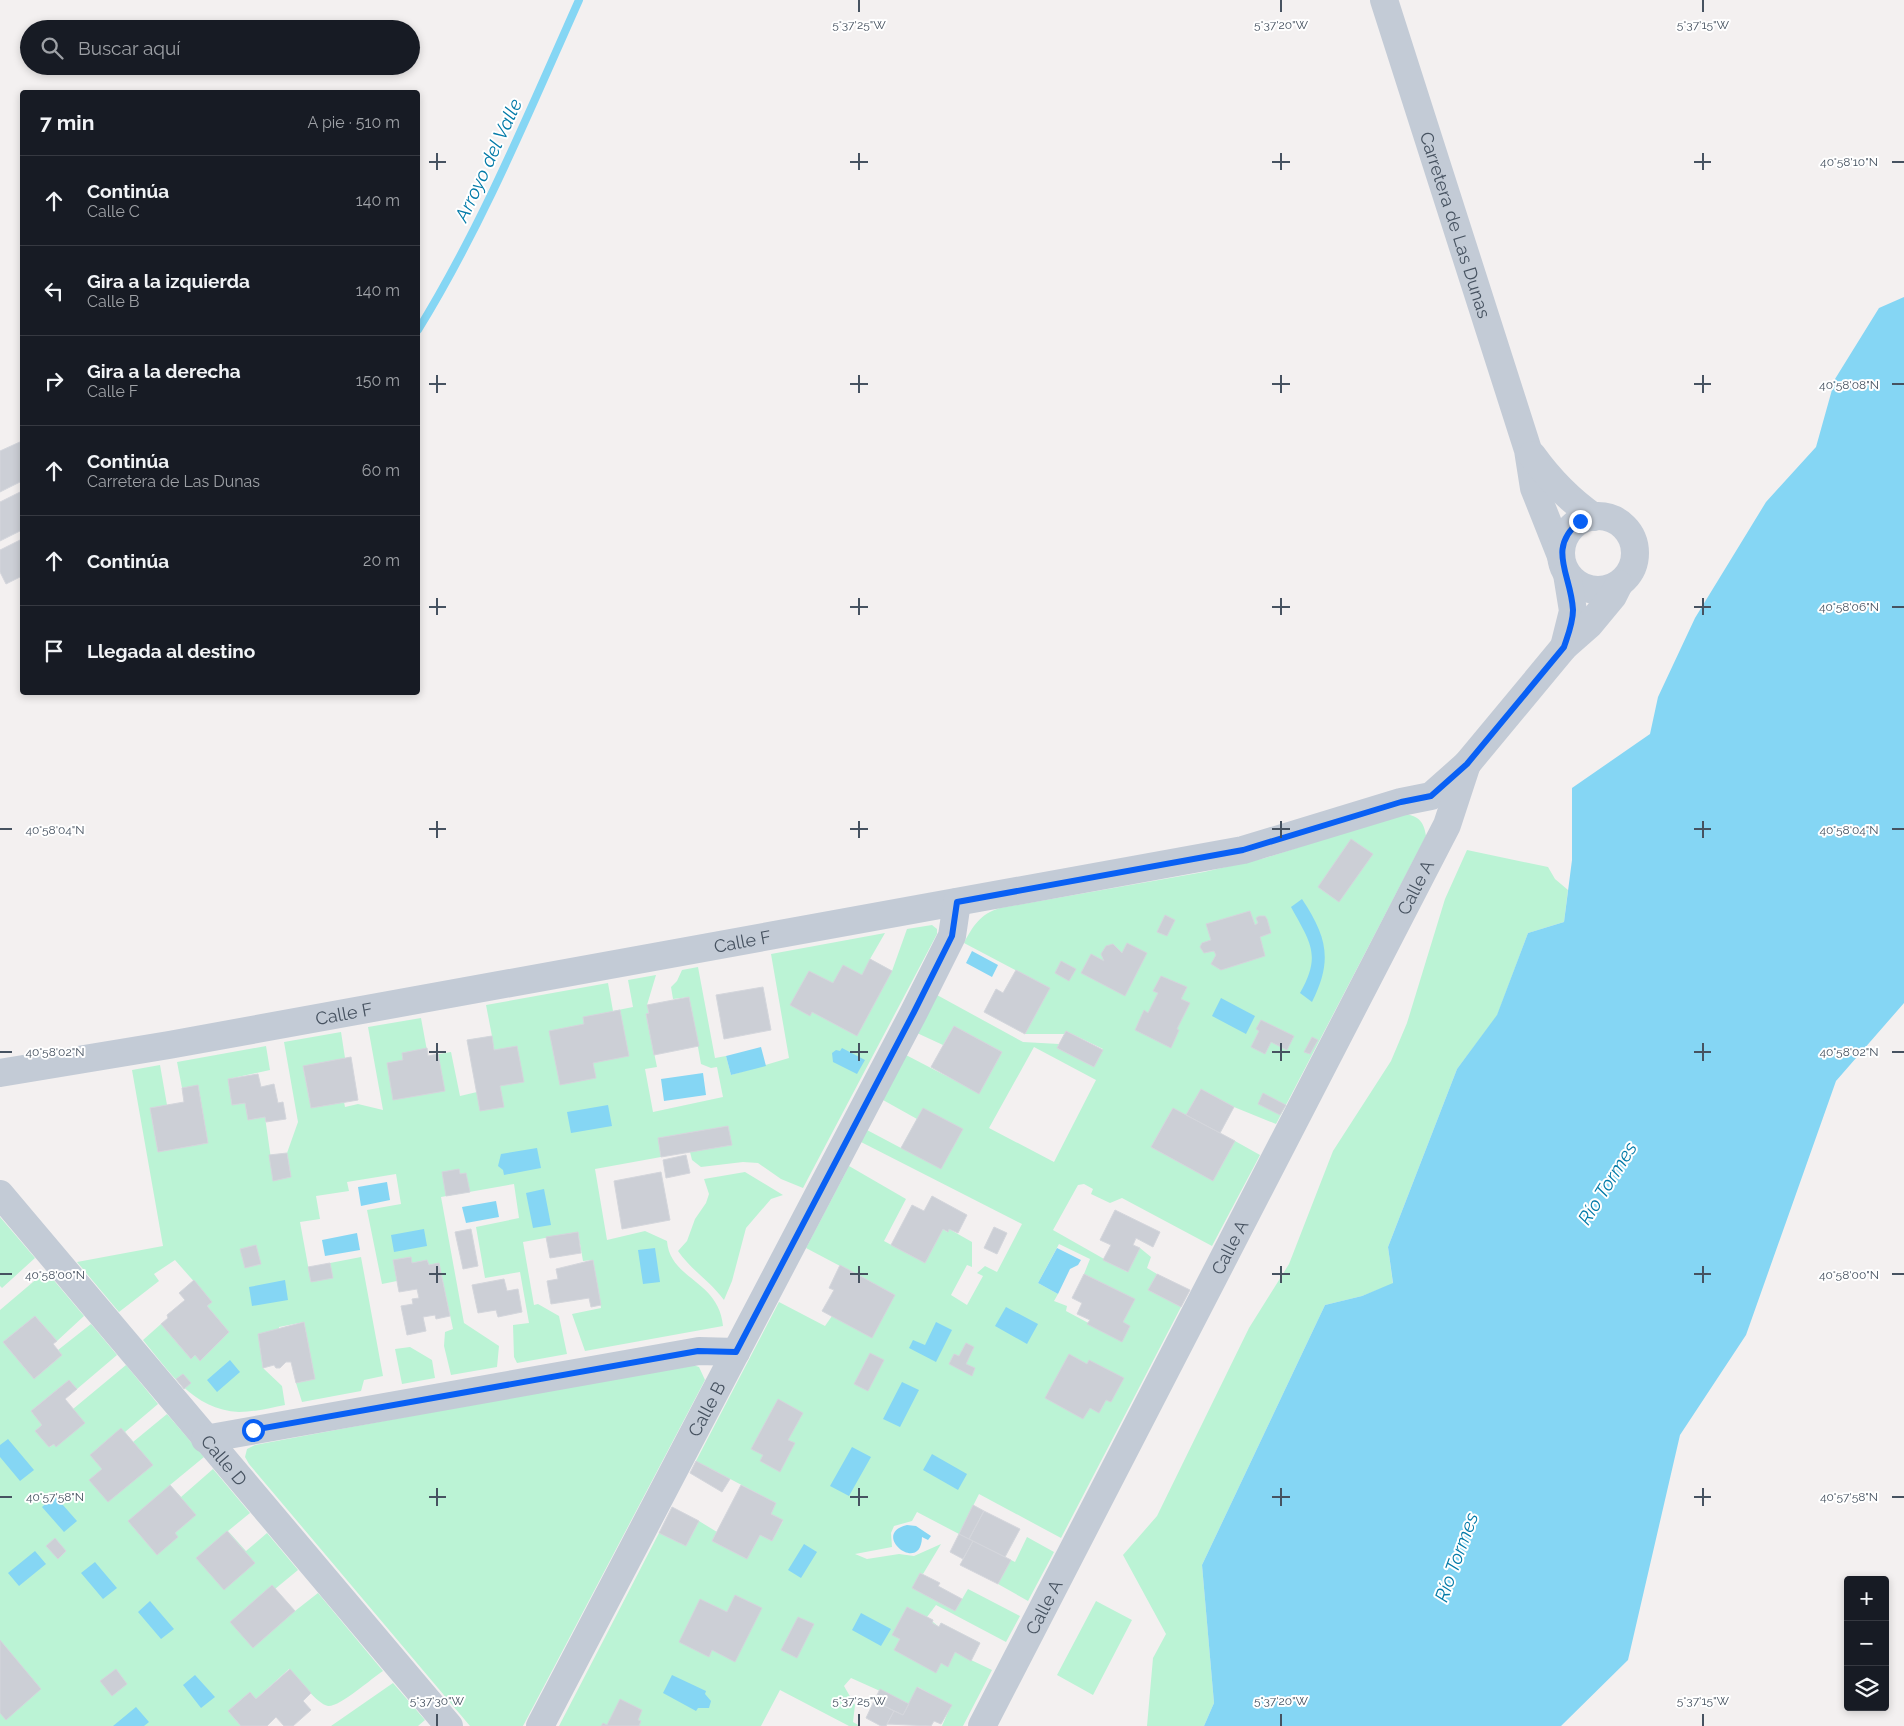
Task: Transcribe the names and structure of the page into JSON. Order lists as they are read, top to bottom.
{
  "streets": {
    "street": [
      "Carretera de Las Dunas",
      "Calle A",
      "Calle F",
      "Calle B",
      "Calle D"
    ]
  },
  "crossings": [
    ["Carretera de Las Dunas", "Calle A"],
    ["Carretera de Las Dunas", "Calle F"],
    ["Calle A", "Calle F"],
    ["Calle F", "Calle B"]
  ],
  "water": ["Arroyo del Valle", "Río Tormes"],
  "page": {
    "search": "Buscar aquí",
    "heading": ["7 min", "A pie · 510 m"],
    "list": [
      ["Continúa", "Calle C", "140 m"],
      ["Gira a la izquierda", "Calle B", "140 m"],
      ["Gira a la derecha", "Calle F", "150 m"],
      ["Continúa", "Carretera de Las Dunas", "60 m"],
      ["Continúa", "20 m"],
      "Llegada al destino"
    ],
    "map_buttons": ["+", "−"]
  },
  "coordinates": [
    "5°37'25\"W",
    "5°37'20\"W",
    "5°37'15\"W",
    "40°58'10\"N",
    "40°58'08\"N",
    "40°58'06\"N",
    "40°58'04\"N",
    "40°58'02\"N",
    "40°58'00\"N",
    "40°57'58\"N",
    "5°37'30\"W"
  ]
}
